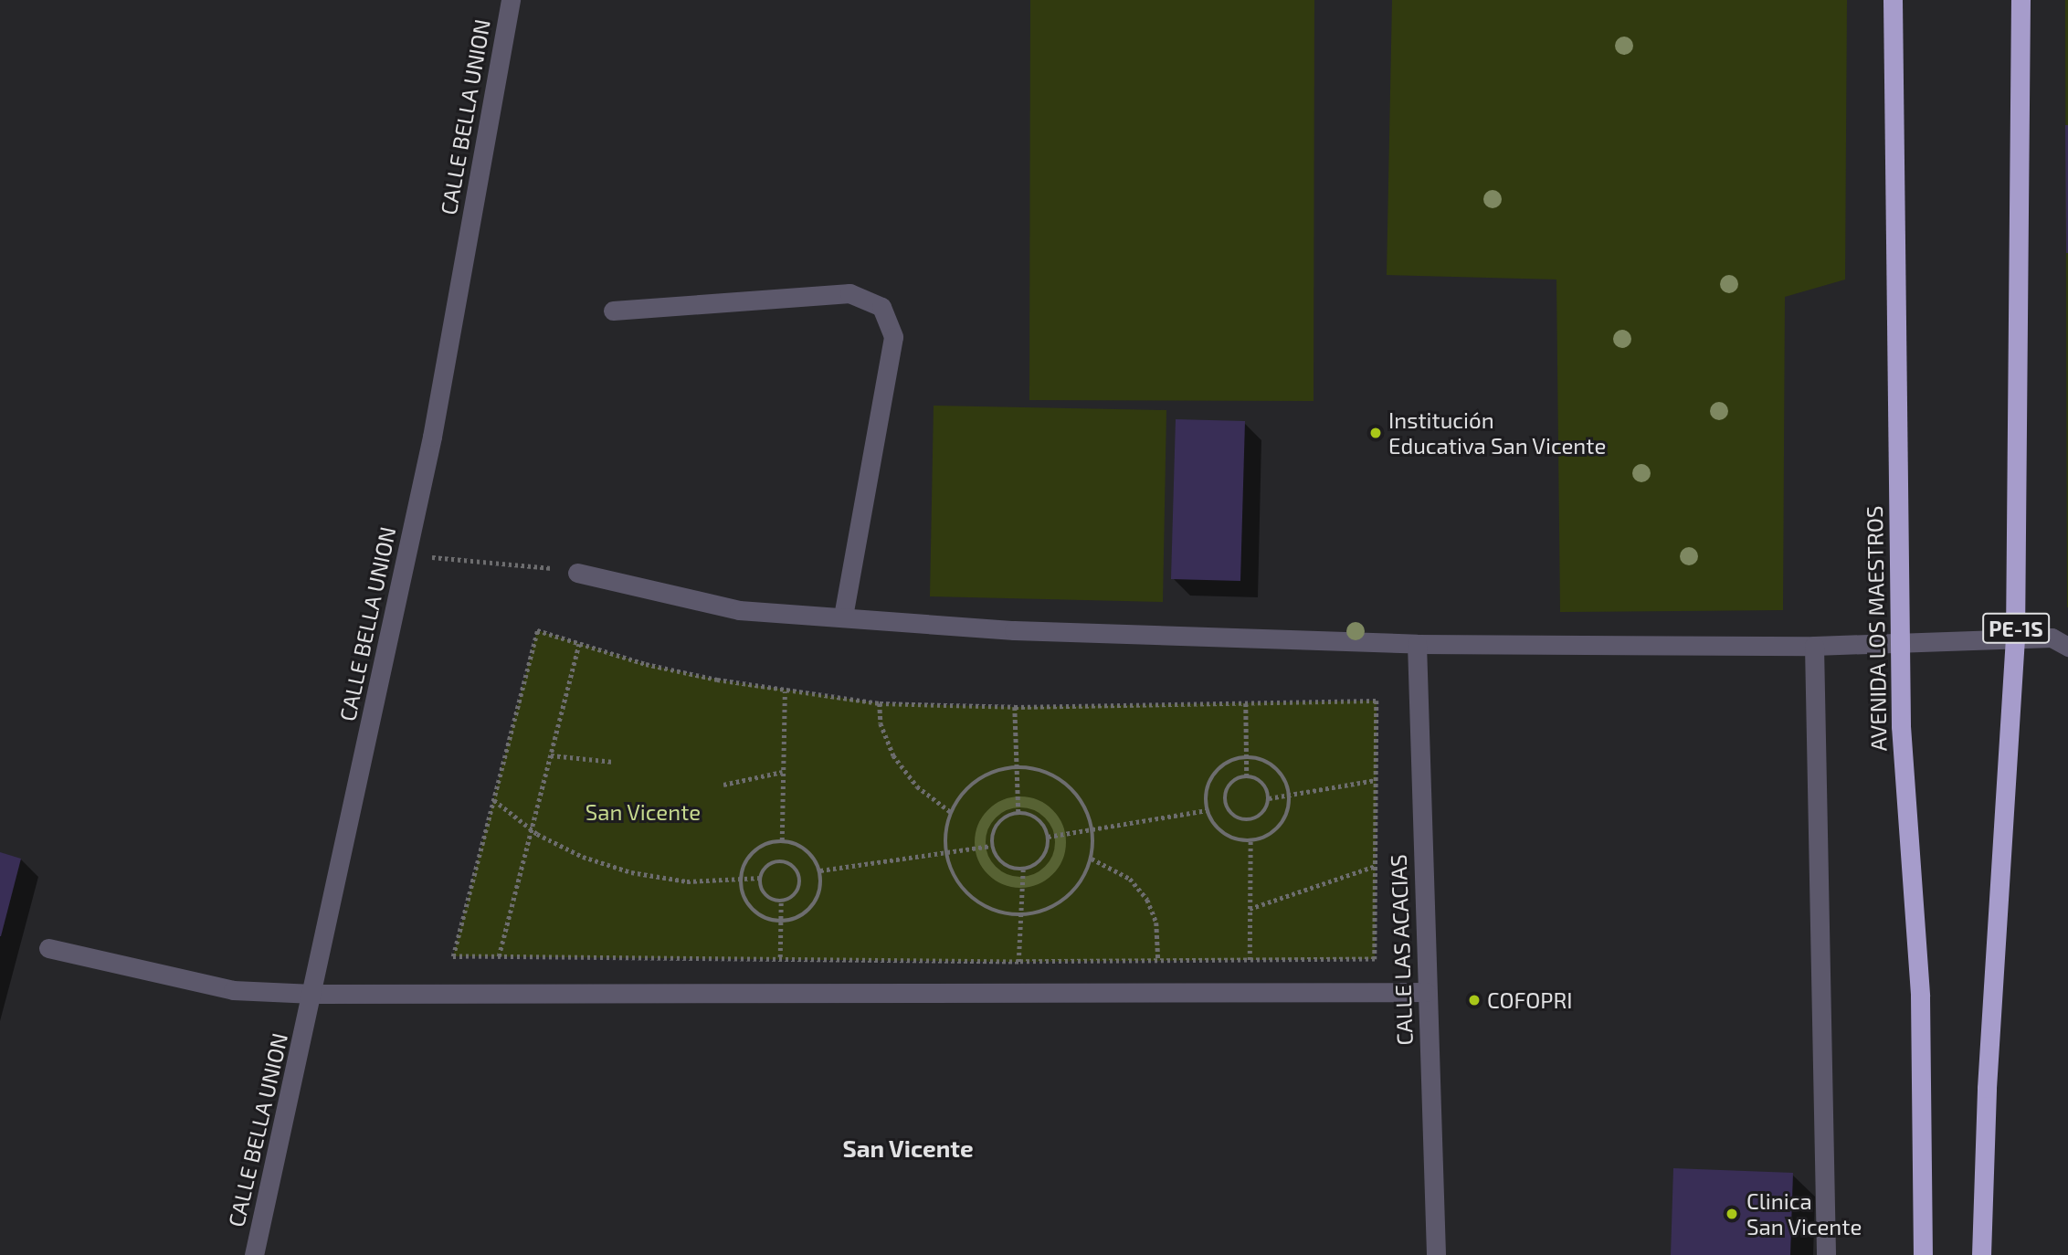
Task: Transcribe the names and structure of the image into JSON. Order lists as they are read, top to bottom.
{
  "streets": {
    "highway": ["AVENIDA LOS MAESTROS", "PE-1S"],
    "street": ["CALLE BELLA UNION", "CALLE LAS ACACIAS"]
  },
  "districts": ["San Vicente"],
  "parks": ["San Vicente"],
  "places": ["Institución Educativa San Vicente", "COFOPRI", "Clinica San Vicente"]
}
